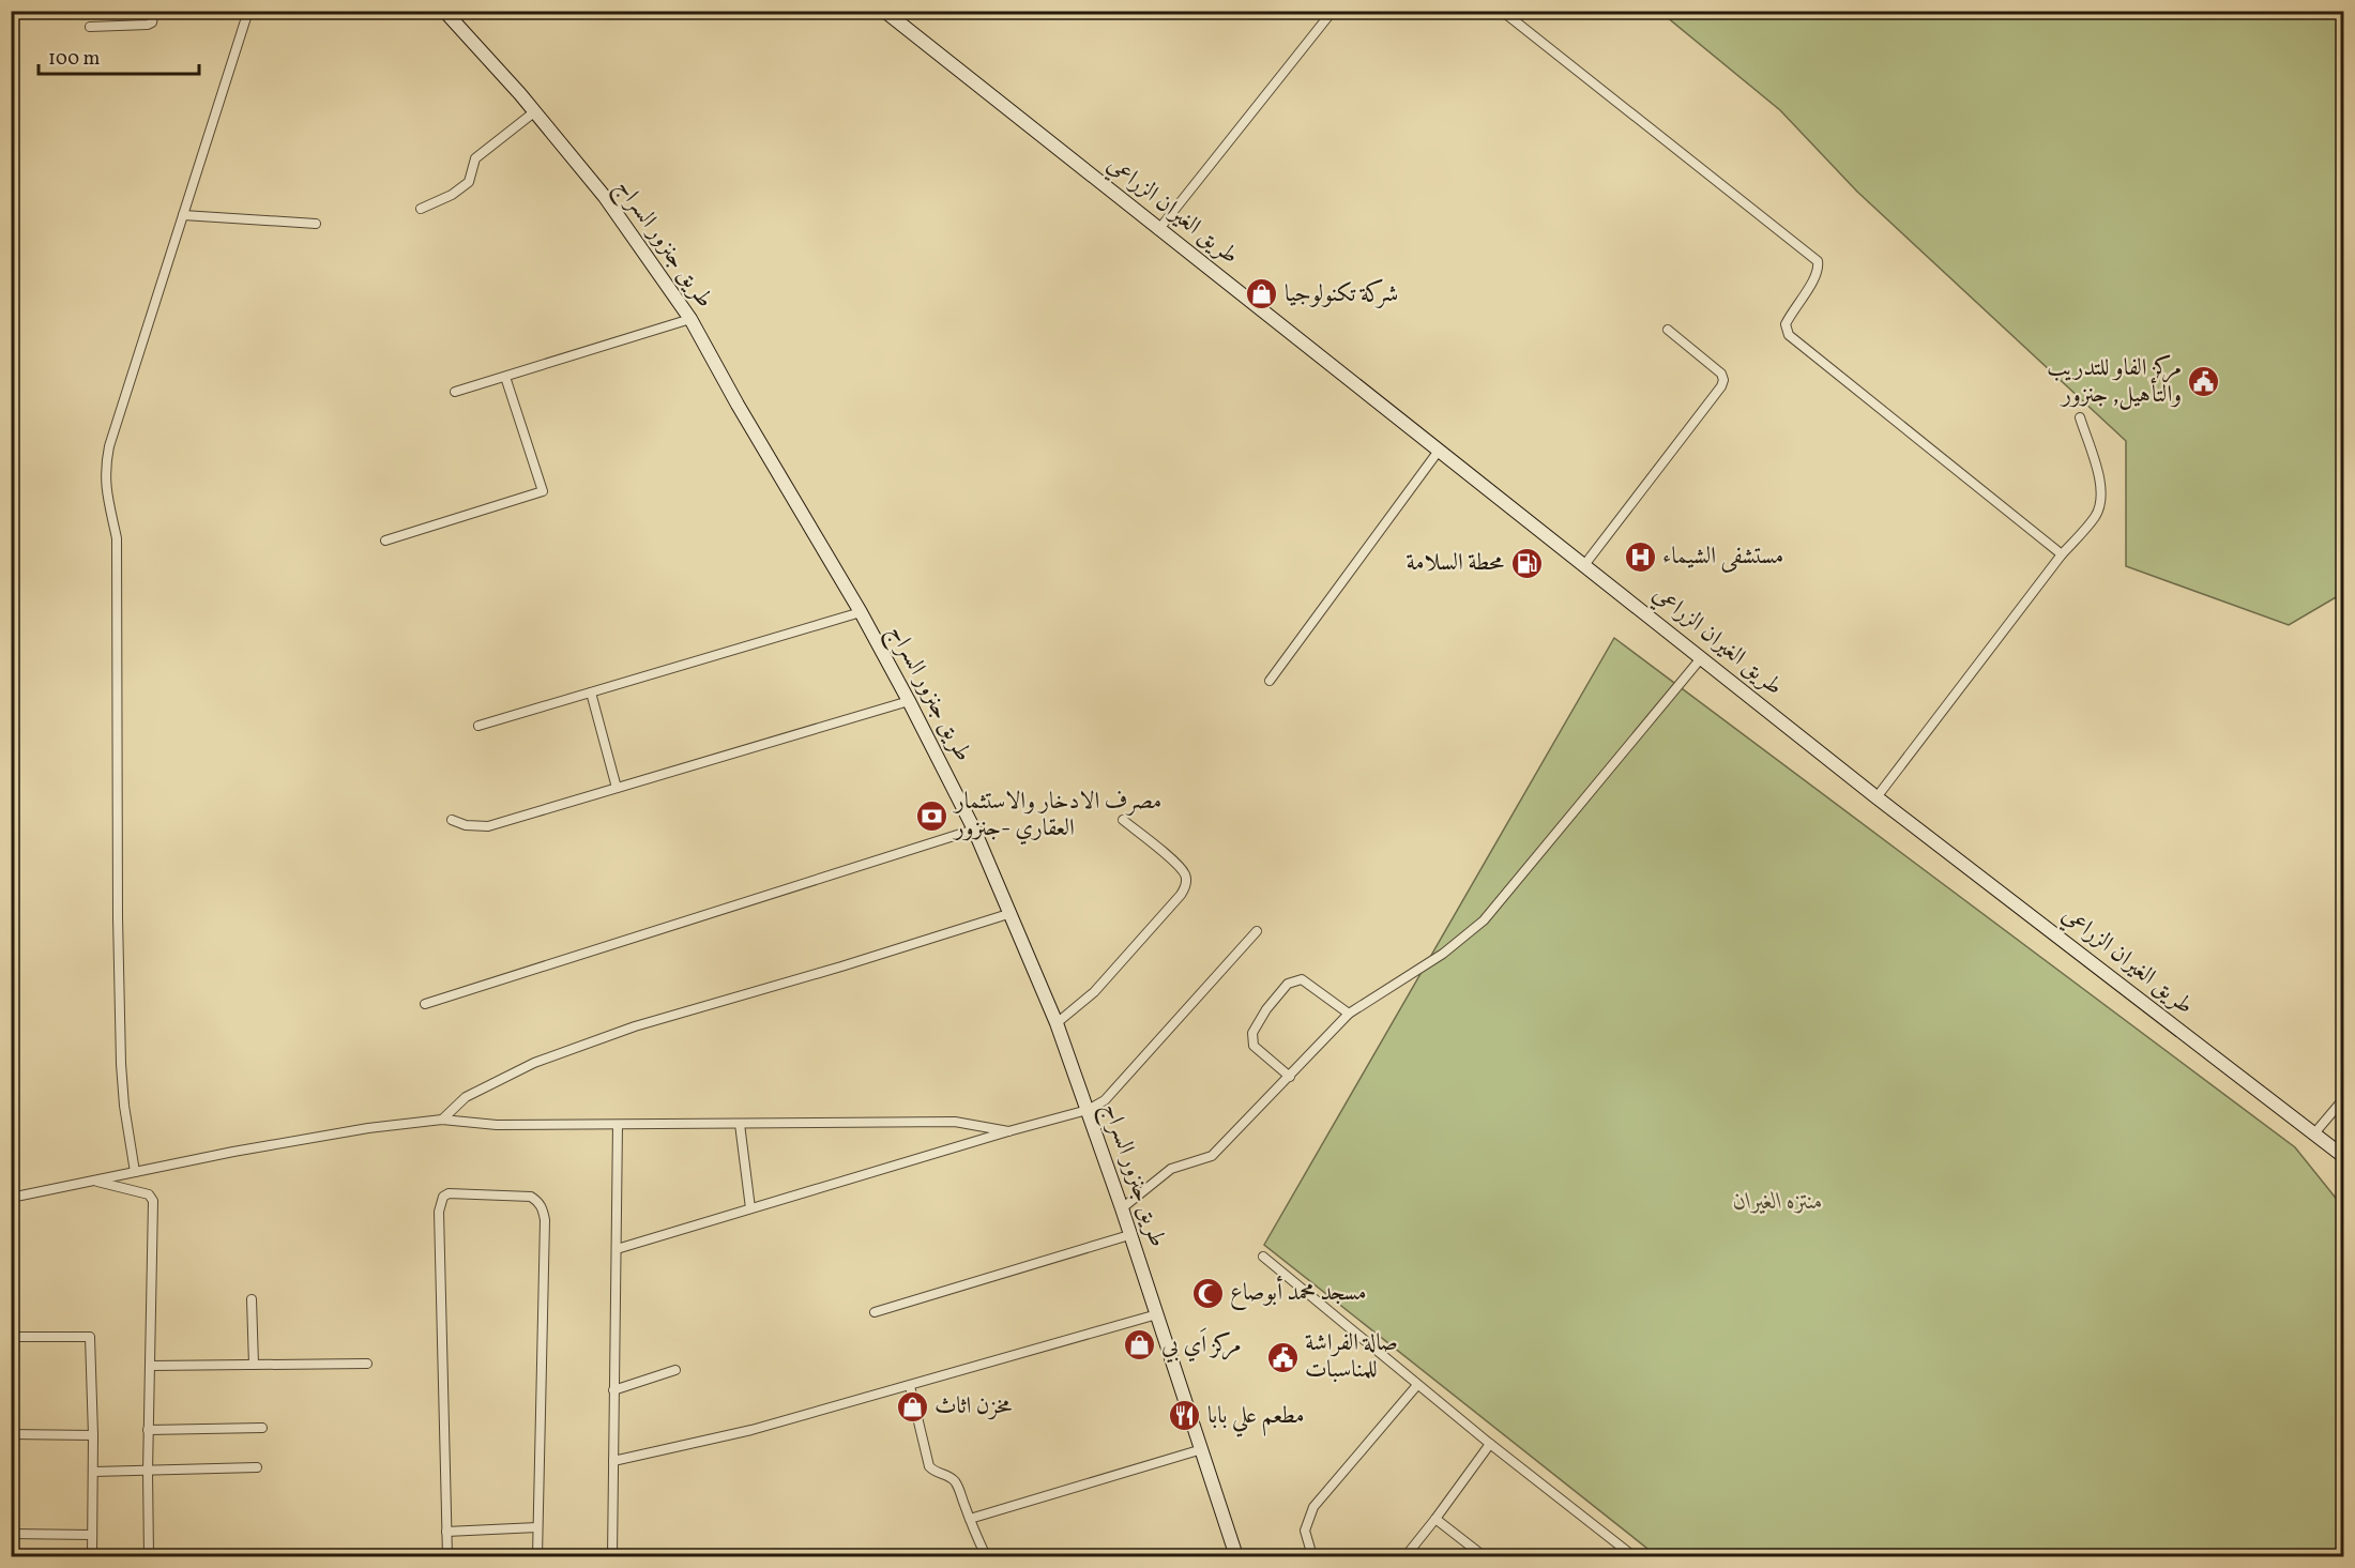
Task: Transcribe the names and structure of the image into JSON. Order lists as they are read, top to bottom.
{
  "streets": {
    "street": ["طريق الغيران الزراعي", "طريق جنزور السراج"]
  },
  "parks": ["منتزه الغيران"],
  "places": {
    "shop": ["شركة تكنولوجيا", "مركز اَي بي", "مخزن اثاث"],
    "public building": ["مركز الفاو للتدريب والتأهيل, جنزور", "صالة الفراشة للمناسبات"],
    "hospital": ["مستشفى الشيماء"],
    "fuel station": ["محطة السلامة"],
    "bank": ["مصرف الادخار والاستثمار العقاري -جنزور"],
    "mosque": ["مسجد محمد أبوصاع"],
    "restaurant": ["مطعم علي بابا"]
  },
  "scale_bar": "100 m"
}
